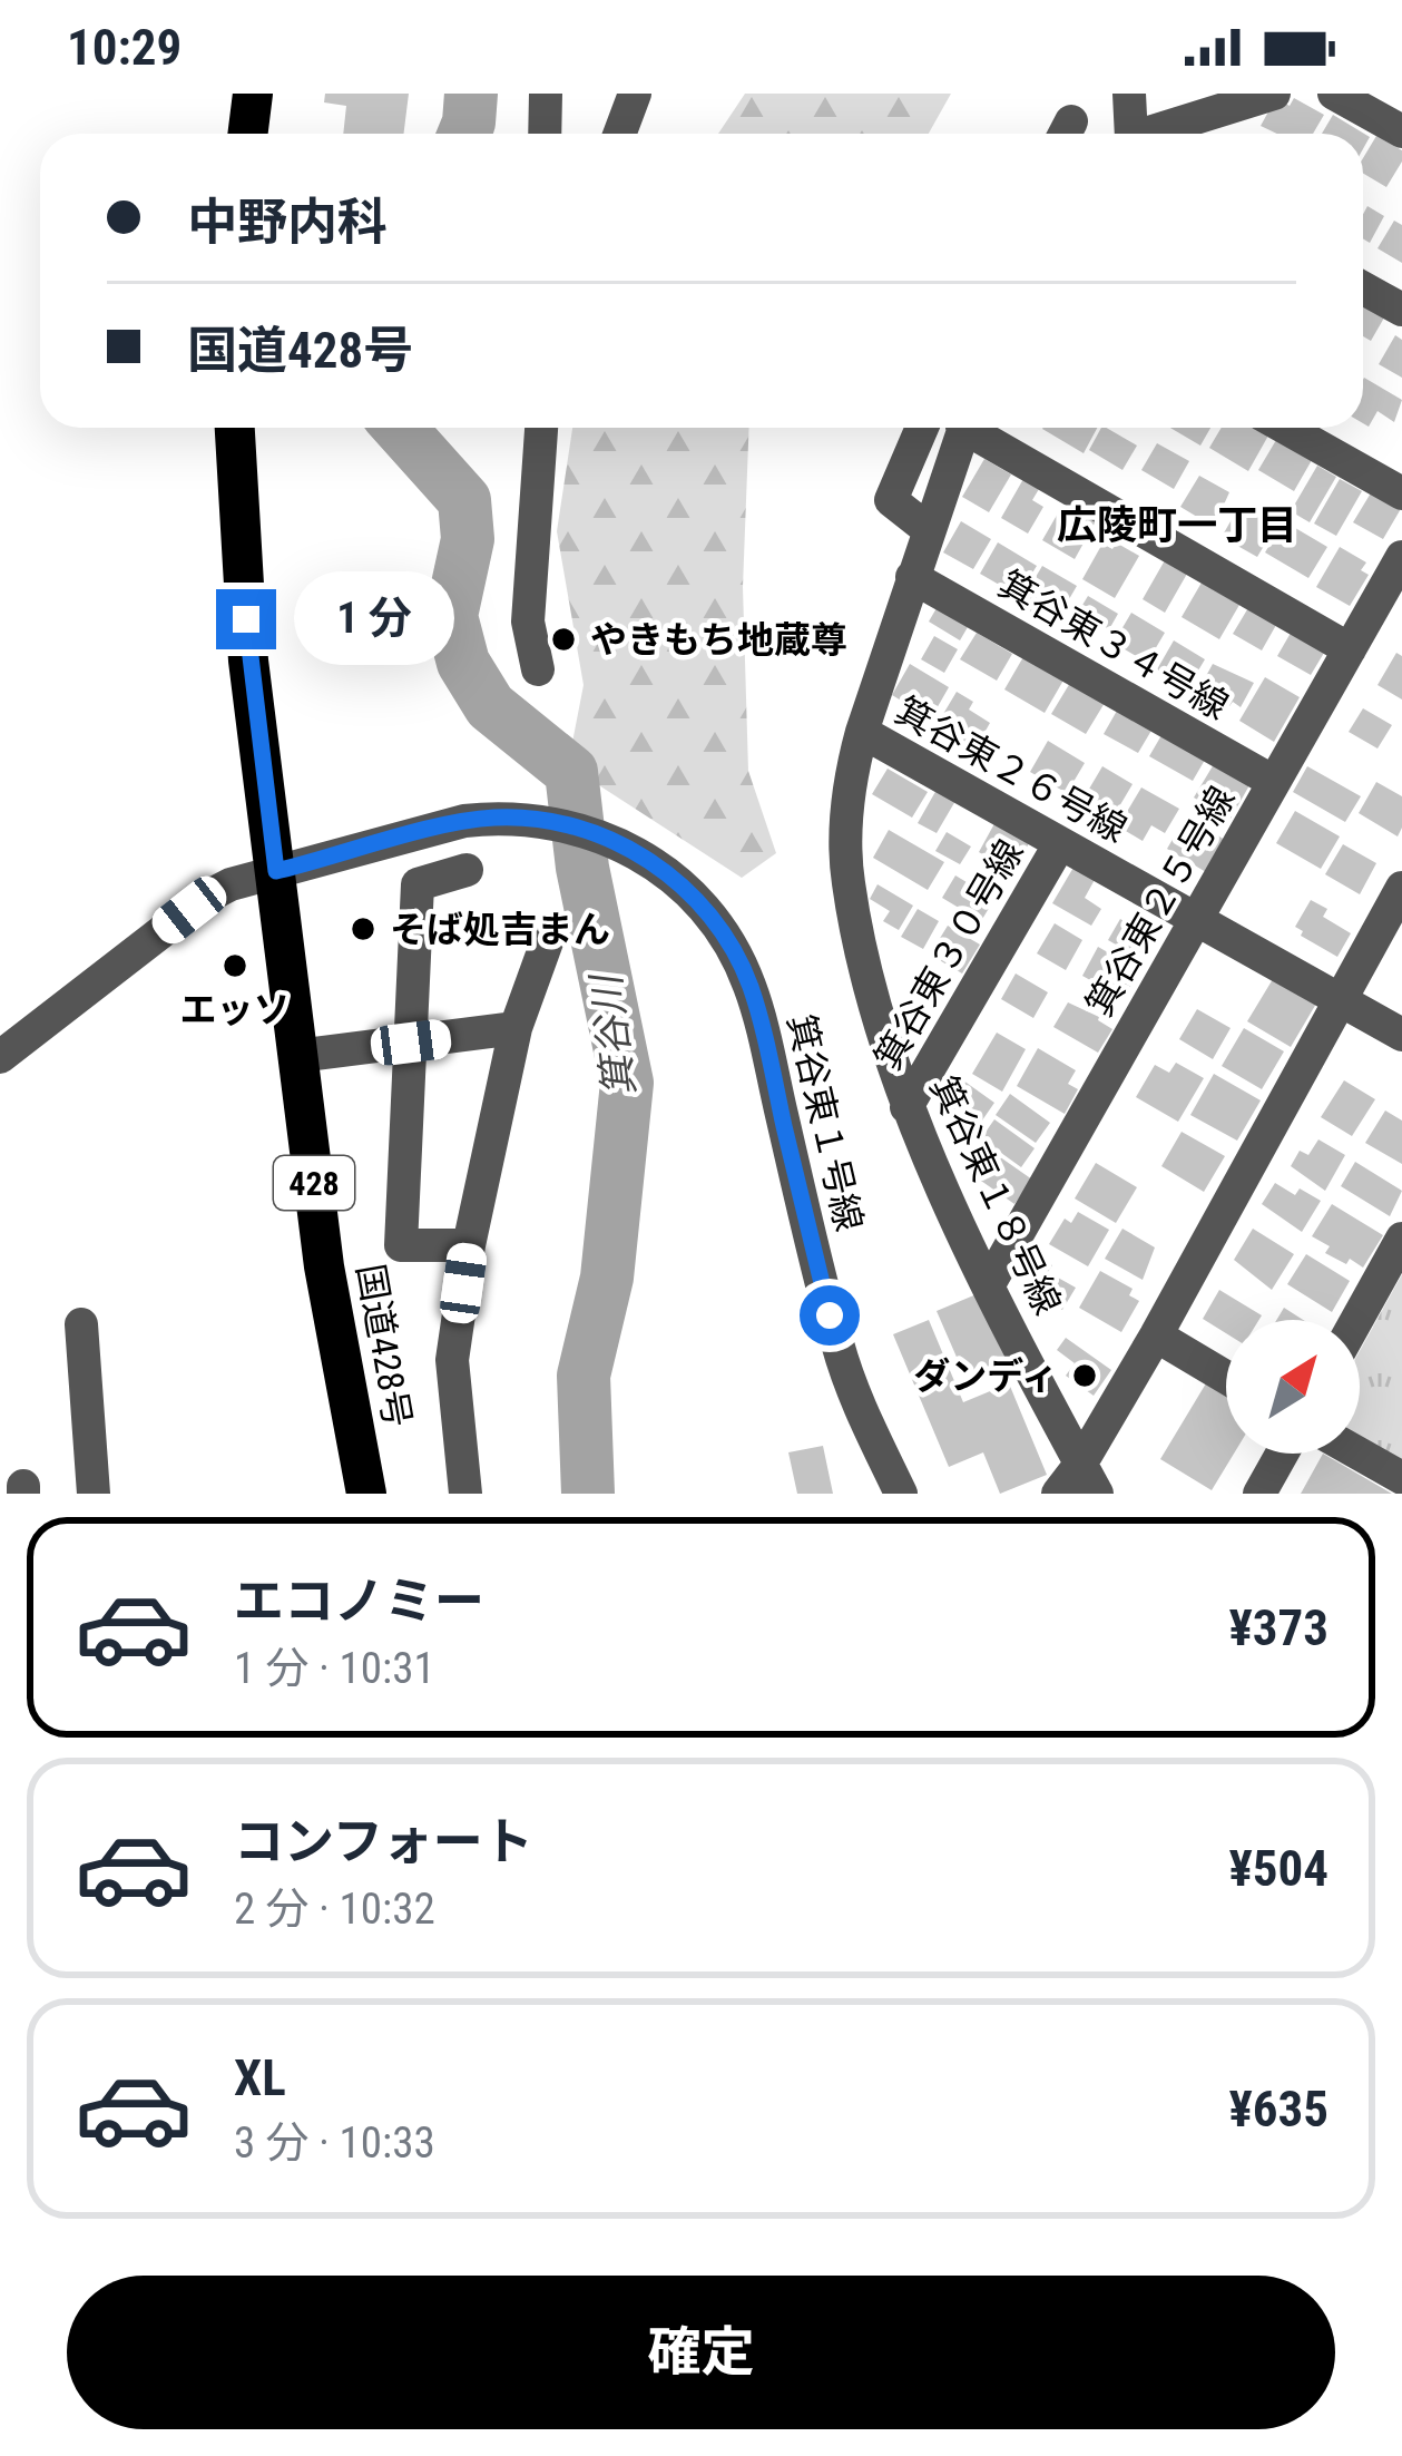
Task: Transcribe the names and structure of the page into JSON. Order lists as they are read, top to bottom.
{
  "streets": {
    "highway": ["428", "国道428号"],
    "street": [
      "箕谷東３４号線",
      "箕谷東２６号線",
      "箕谷東２５号線",
      "箕谷東３０号線",
      "箕谷東１号線",
      "箕谷東１８号線"
    ]
  },
  "crossings": [
    ["箕谷東３４号線", "箕谷東２５号線"],
    ["箕谷東３４号線", "箕谷東１８号線"],
    ["箕谷東２６号線", "箕谷東２５号線"],
    ["箕谷東２６号線", "箕谷東３０号線"],
    ["箕谷東２６号線", "箕谷東１８号線"],
    ["箕谷東２５号線", "箕谷東１８号線"],
    ["箕谷東３０号線", "箕谷東１８号線"],
    ["箕谷東１号線", "国道428号"]
  ],
  "districts": ["広陵町一丁目"],
  "water": ["箕谷川"],
  "places": [
    "やきもち地蔵尊",
    "そば処吉まん",
    "エッソ",
    "ダンディ"
  ],
  "north": "top right",
  "page": {
    "status": "10:29",
    "banner": ["中野内科", "国道428号"],
    "bubble": "1 分",
    "list": [
      {
        "name": "エコノミー",
        "note": "1 分 · 10:31",
        "value": "¥373"
      },
      {
        "name": "コンフォート",
        "note": "2 分 · 10:32",
        "value": "¥504"
      },
      {
        "name": "XL",
        "note": "3 分 · 10:33",
        "value": "¥635"
      }
    ],
    "buttons": "確定"
  }
}
